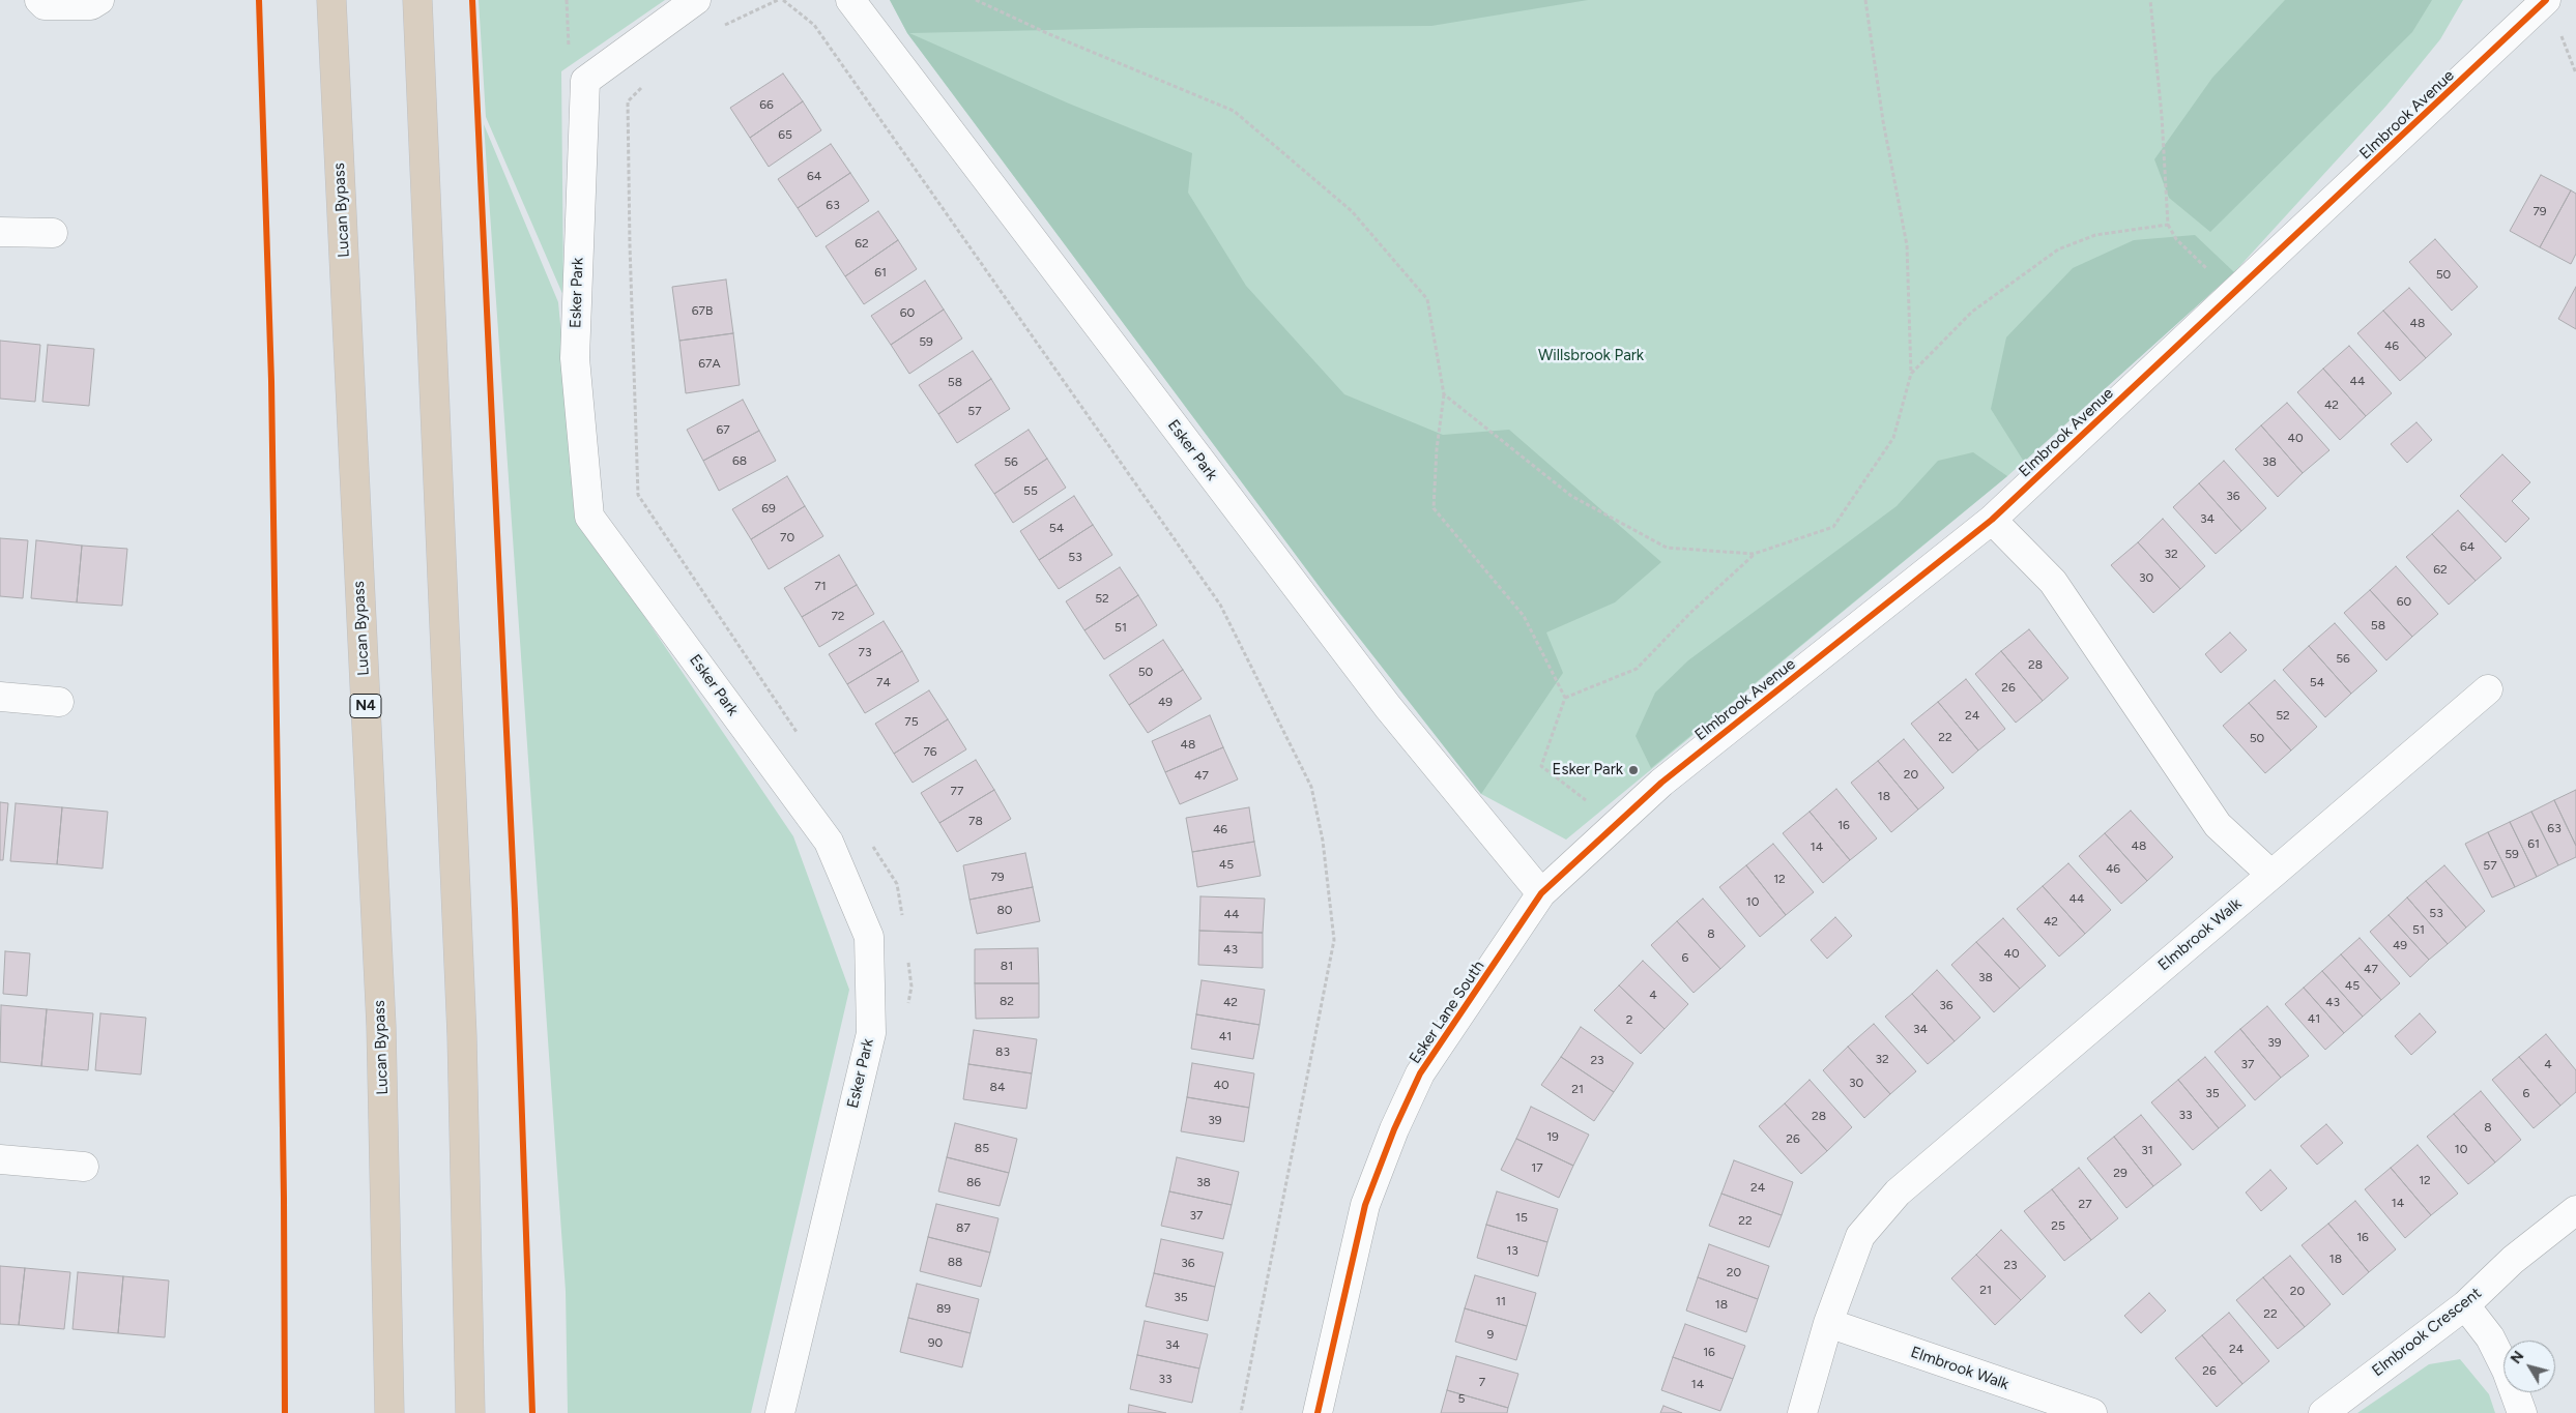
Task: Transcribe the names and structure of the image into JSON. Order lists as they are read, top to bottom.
{
  "streets": {
    "highway": ["Lucan Bypass", "N4"],
    "street": [
      "Elmbrook Avenue",
      "Esker Park",
      "Elmbrook Walk",
      "Esker Lane South",
      "Elmbrook Crescent"
    ]
  },
  "crossings": [
    ["Elmbrook Avenue", "Esker Lane South"],
    ["Esker Park", "Esker Lane South"]
  ],
  "parks": ["Willsbrook Park"],
  "places": ["Esker Park"],
  "house_numbers": [
    "66",
    "65",
    "64",
    "63",
    "79",
    "62",
    "61",
    "50",
    "67B",
    "60",
    "48",
    "59",
    "46",
    "67A",
    "44",
    "58",
    "42",
    "57",
    "67",
    "40",
    "68",
    "56",
    "38",
    "55",
    "36",
    "69",
    "34",
    "54",
    "70",
    "64",
    "32",
    "53",
    "62",
    "30",
    "71",
    "52",
    "60",
    "72",
    "58",
    "51",
    "73",
    "56",
    "28",
    "50",
    "74",
    "54",
    "26",
    "49",
    "24",
    "52",
    "75",
    "22",
    "50",
    "48",
    "76",
    "20",
    "47",
    "77",
    "18",
    "78",
    "16",
    "63",
    "46",
    "61",
    "48",
    "14",
    "59",
    "45",
    "57",
    "46",
    "79",
    "12",
    "44",
    "10",
    "80",
    "53",
    "44",
    "42",
    "51",
    "8",
    "49",
    "43",
    "40",
    "6",
    "81",
    "47",
    "38",
    "45",
    "4",
    "82",
    "42",
    "43",
    "36",
    "41",
    "2",
    "34",
    "41",
    "39",
    "83",
    "32",
    "23",
    "37",
    "4",
    "30",
    "40",
    "84",
    "21",
    "35",
    "6",
    "33",
    "28",
    "39",
    "8",
    "19",
    "26",
    "85",
    "10",
    "31",
    "17",
    "29",
    "12",
    "86",
    "38",
    "24",
    "14",
    "27",
    "37",
    "15",
    "22",
    "25",
    "87",
    "16",
    "13",
    "18",
    "88",
    "36",
    "23",
    "20",
    "21",
    "20",
    "35",
    "11",
    "18",
    "89",
    "22",
    "9",
    "90",
    "34",
    "24",
    "16",
    "26",
    "33",
    "7",
    "14",
    "5"
  ],
  "north": "top left"
}
